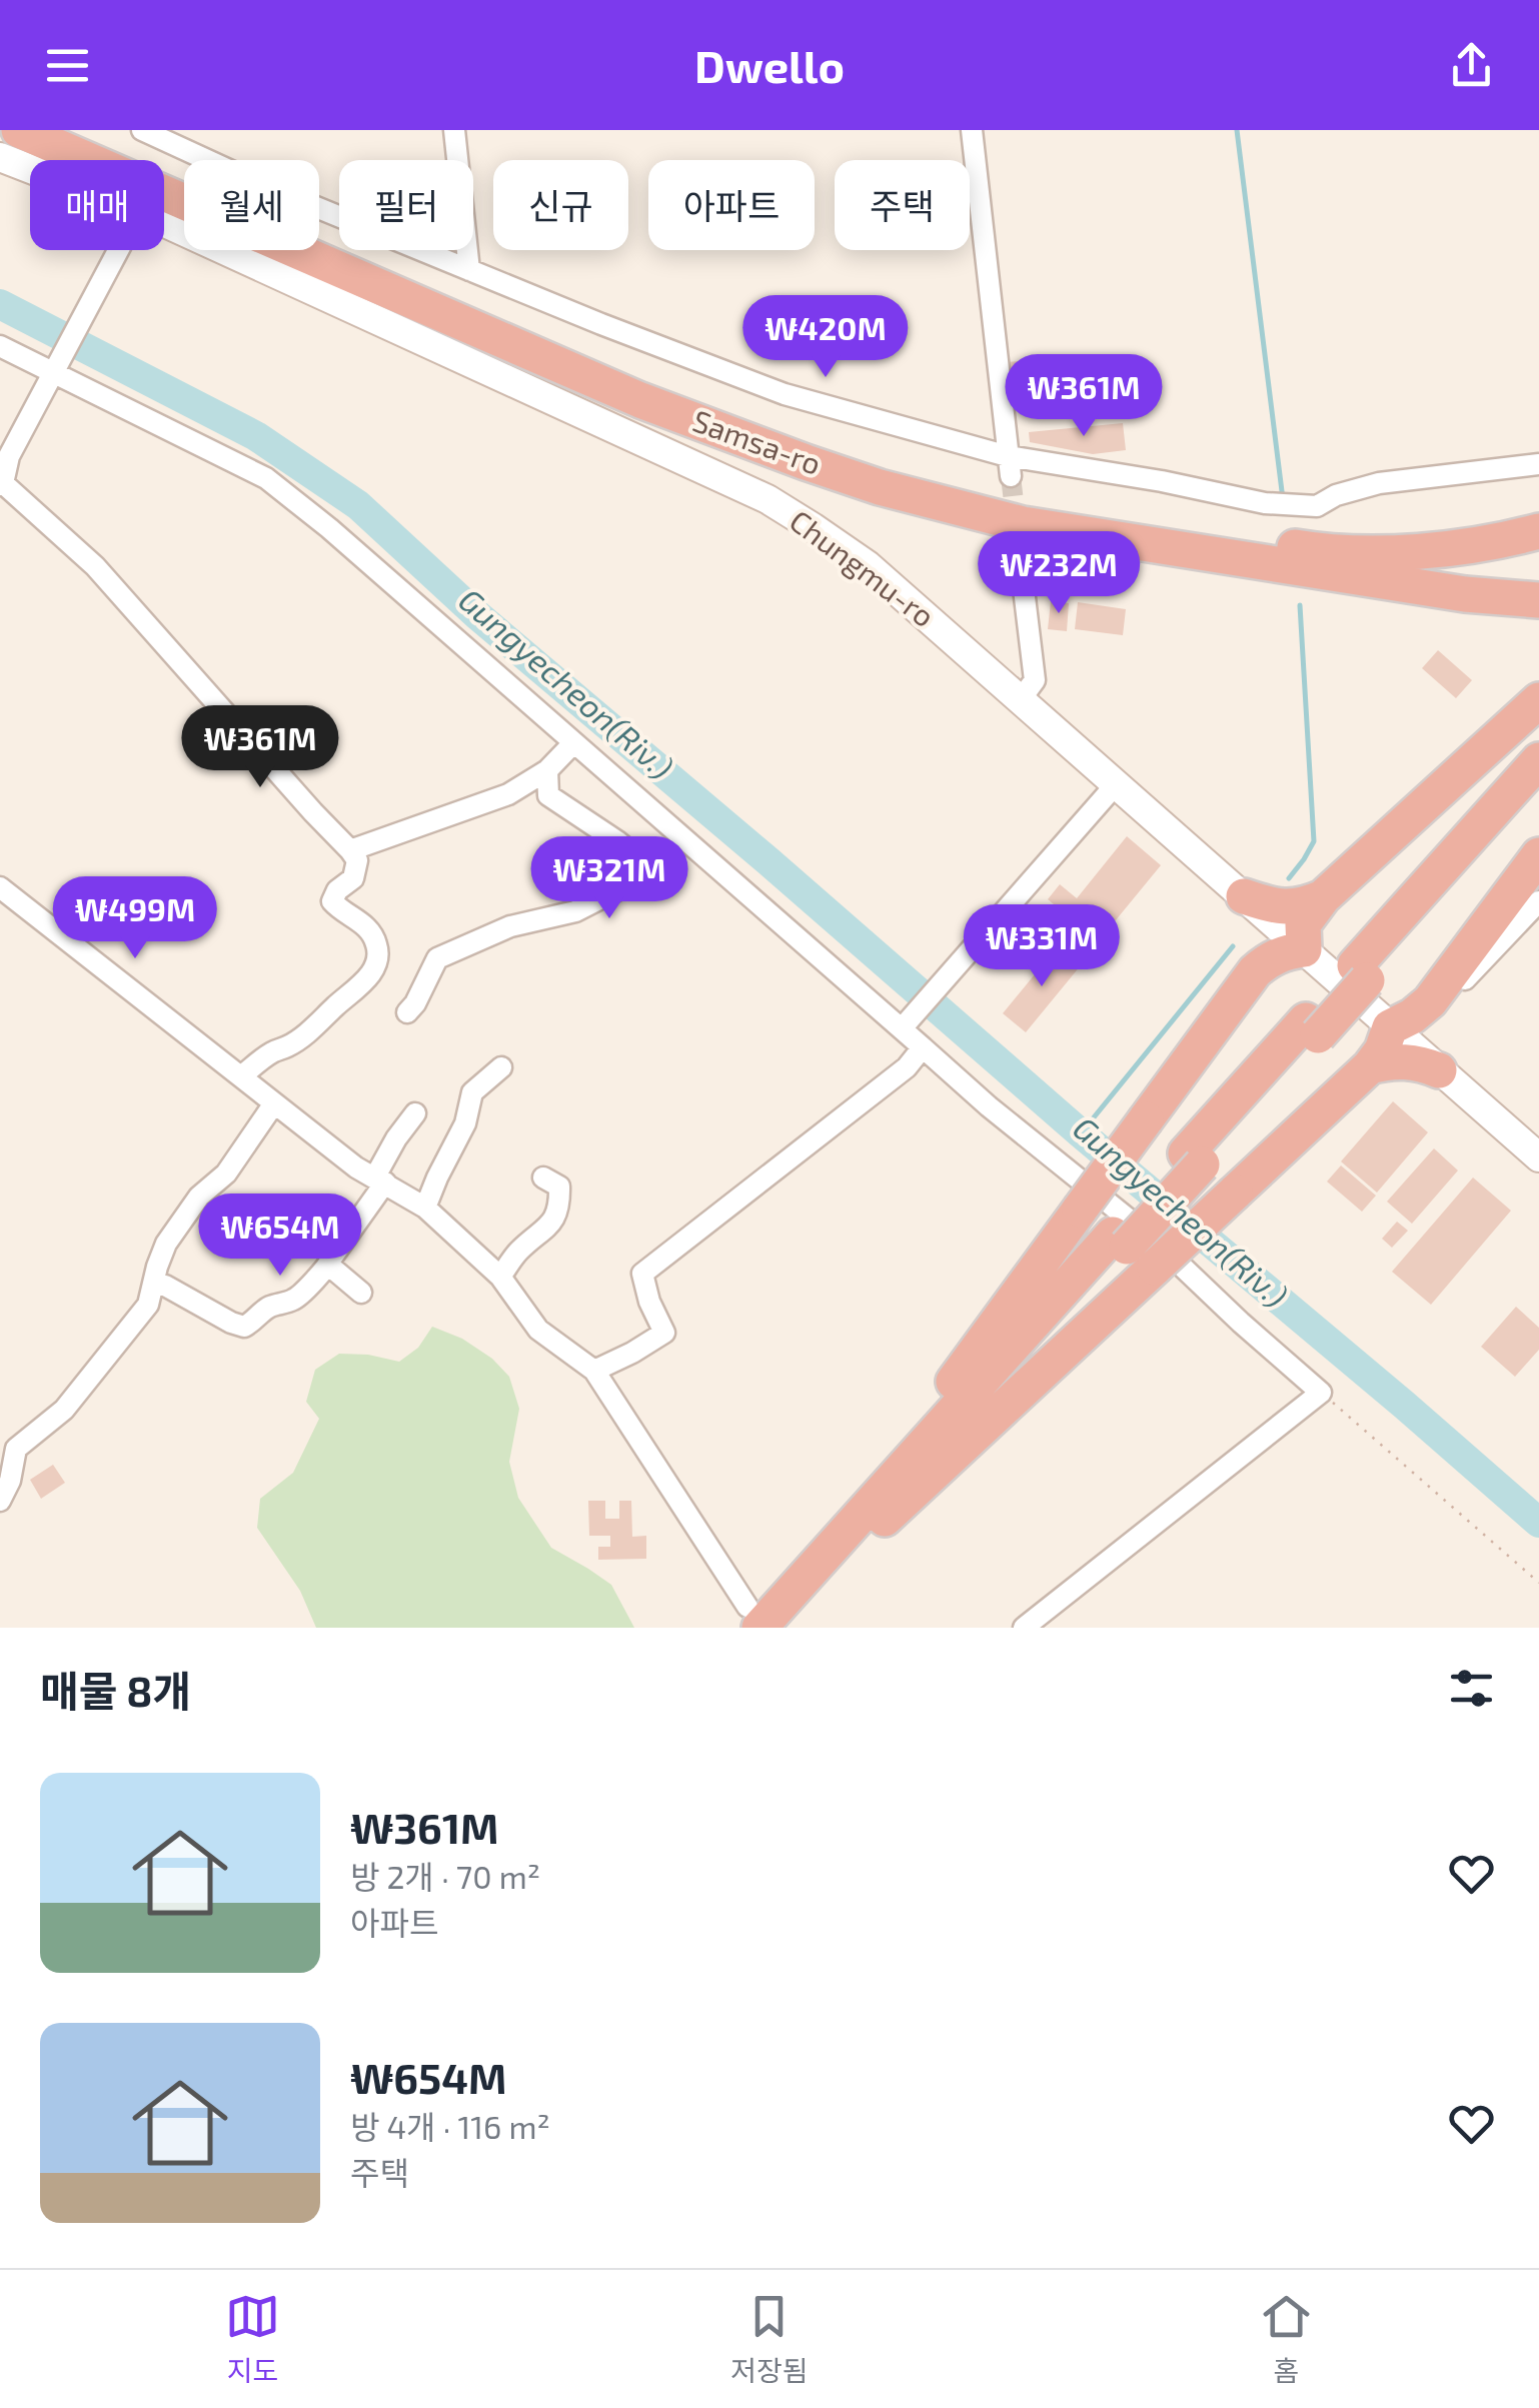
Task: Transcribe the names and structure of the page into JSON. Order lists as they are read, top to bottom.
{
  "streets": {
    "highway": ["Samsa-ro"],
    "street": ["Chungmu-ro"]
  },
  "water": ["Gungyecheon(Riv.)"],
  "page": {
    "header": "Dwello",
    "chip": [
      "매매",
      "월세",
      "필터",
      "신규",
      "아파트",
      "주택"
    ],
    "price": [
      "₩420M",
      "₩361M",
      "₩232M",
      "₩361M",
      "₩321M",
      "₩499M",
      "₩331M",
      "₩654M"
    ],
    "heading": "매물 8개",
    "list": [
      {
        "name": "₩361M",
        "note": "방 2개 · 70 m² · 아파트"
      },
      {
        "name": "₩654M",
        "note": "방 4개 · 116 m² · 주택"
      }
    ],
    "tabs": ["지도", "저장됨", "홈"]
  }
}
